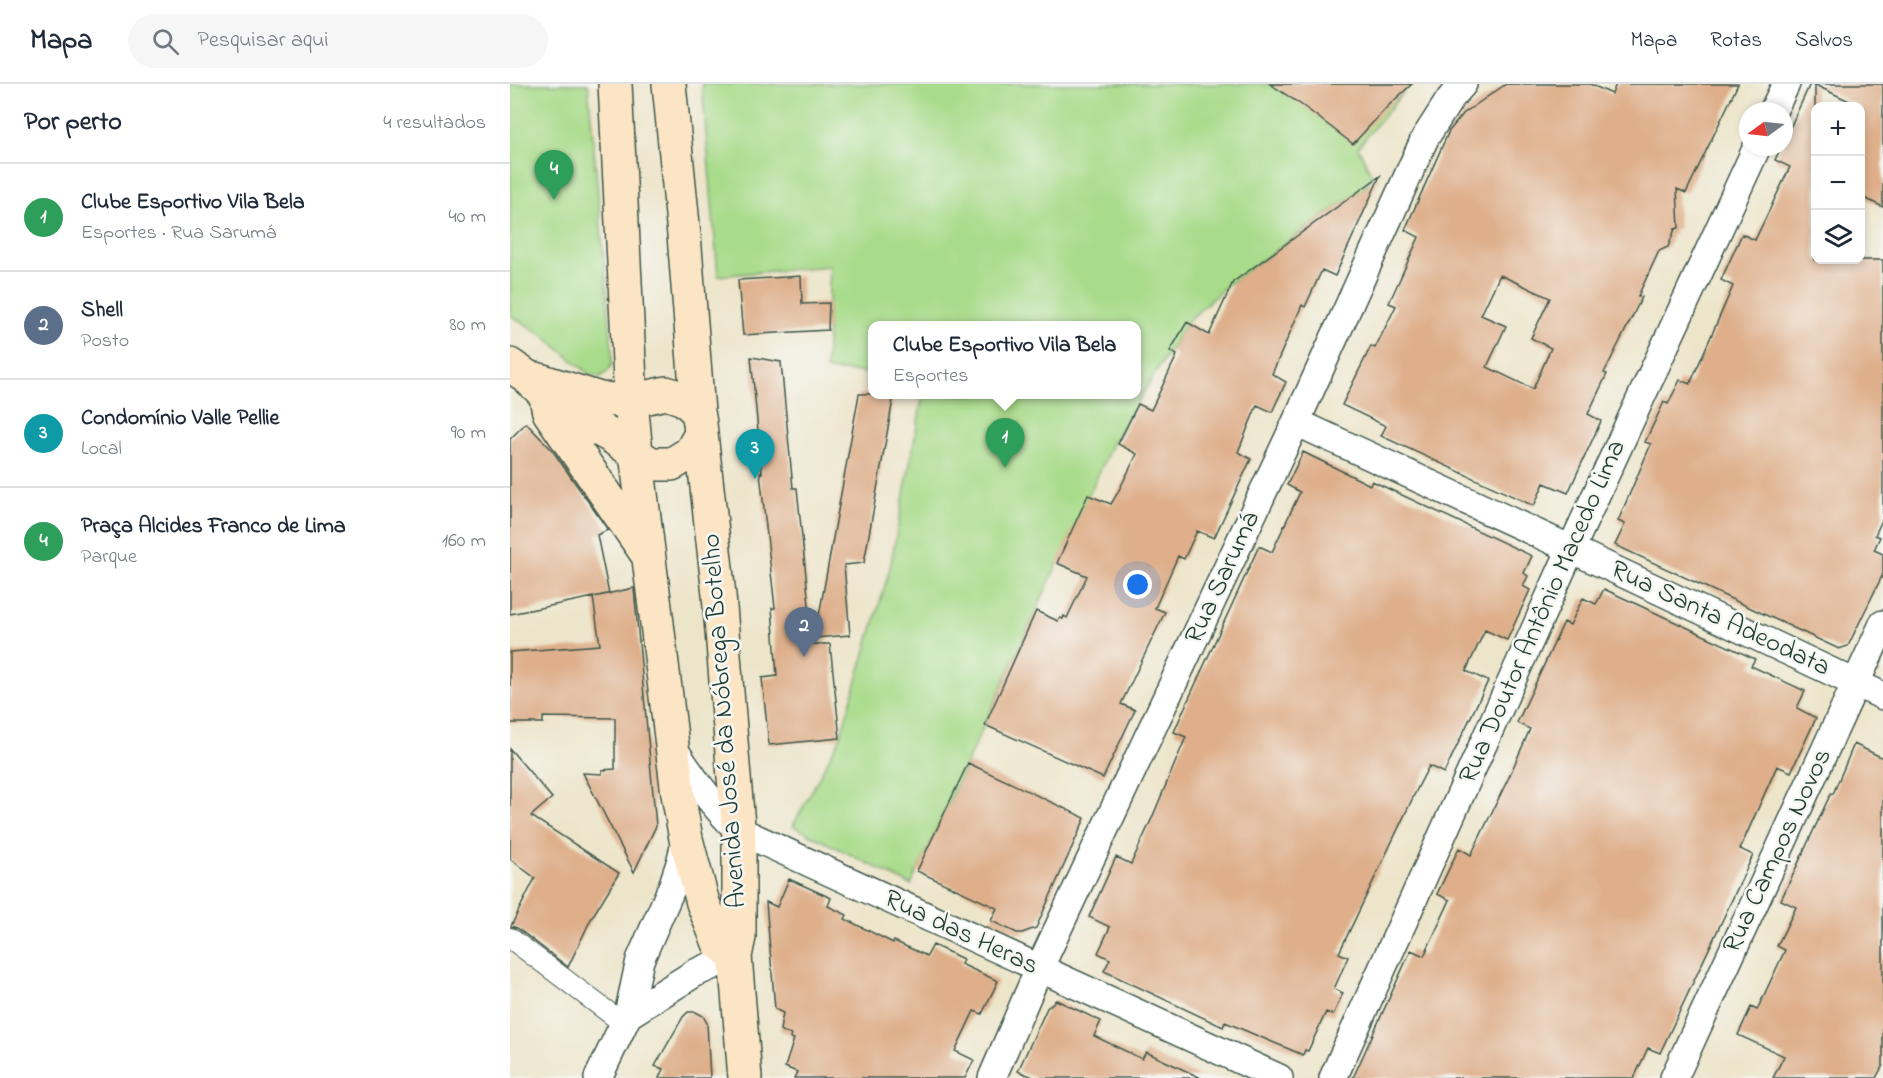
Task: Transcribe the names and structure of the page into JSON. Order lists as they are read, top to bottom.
{
  "streets": {
    "main road": ["Avenida José da Nóbrega Botelho"],
    "street": [
      "Rua Sarumá",
      "Rua Doutor Antônio Macedo Lima",
      "Rua Santa Adeodata",
      "Rua Campos Novos",
      "Rua das Heras"
    ]
  },
  "crossings": [
    ["Rua Sarumá", "Rua Santa Adeodata"],
    ["Rua Sarumá", "Rua das Heras"],
    ["Rua Doutor Antônio Macedo Lima", "Rua Santa Adeodata"],
    ["Rua Santa Adeodata", "Rua Campos Novos"],
    ["Avenida José da Nóbrega Botelho", "Rua das Heras"]
  ],
  "north": "left",
  "page": {
    "header": "Mapa",
    "search": "Pesquisar aqui",
    "nav": ["Mapa", "Rotas", "Salvos"],
    "heading": ["Por perto", "4 resultados"],
    "map_buttons": ["+", "−"],
    "pins": [
      "4",
      "1",
      "3",
      "2"
    ],
    "list": [
      {
        "mark": "1",
        "name": "Clube Esportivo Vila Bela",
        "note": "Esportes · Rua Sarumá",
        "value": "40 m"
      },
      {
        "mark": "2",
        "name": "Shell",
        "note": "Posto",
        "value": "80 m"
      },
      {
        "mark": "3",
        "name": "Condomínio Valle Pellie",
        "note": "Local",
        "value": "90 m"
      },
      {
        "mark": "4",
        "name": "Praça Alcides Franco de Lima",
        "note": "Parque",
        "value": "160 m"
      }
    ],
    "popup": ["Clube Esportivo Vila Bela", "Esportes"]
  }
}
